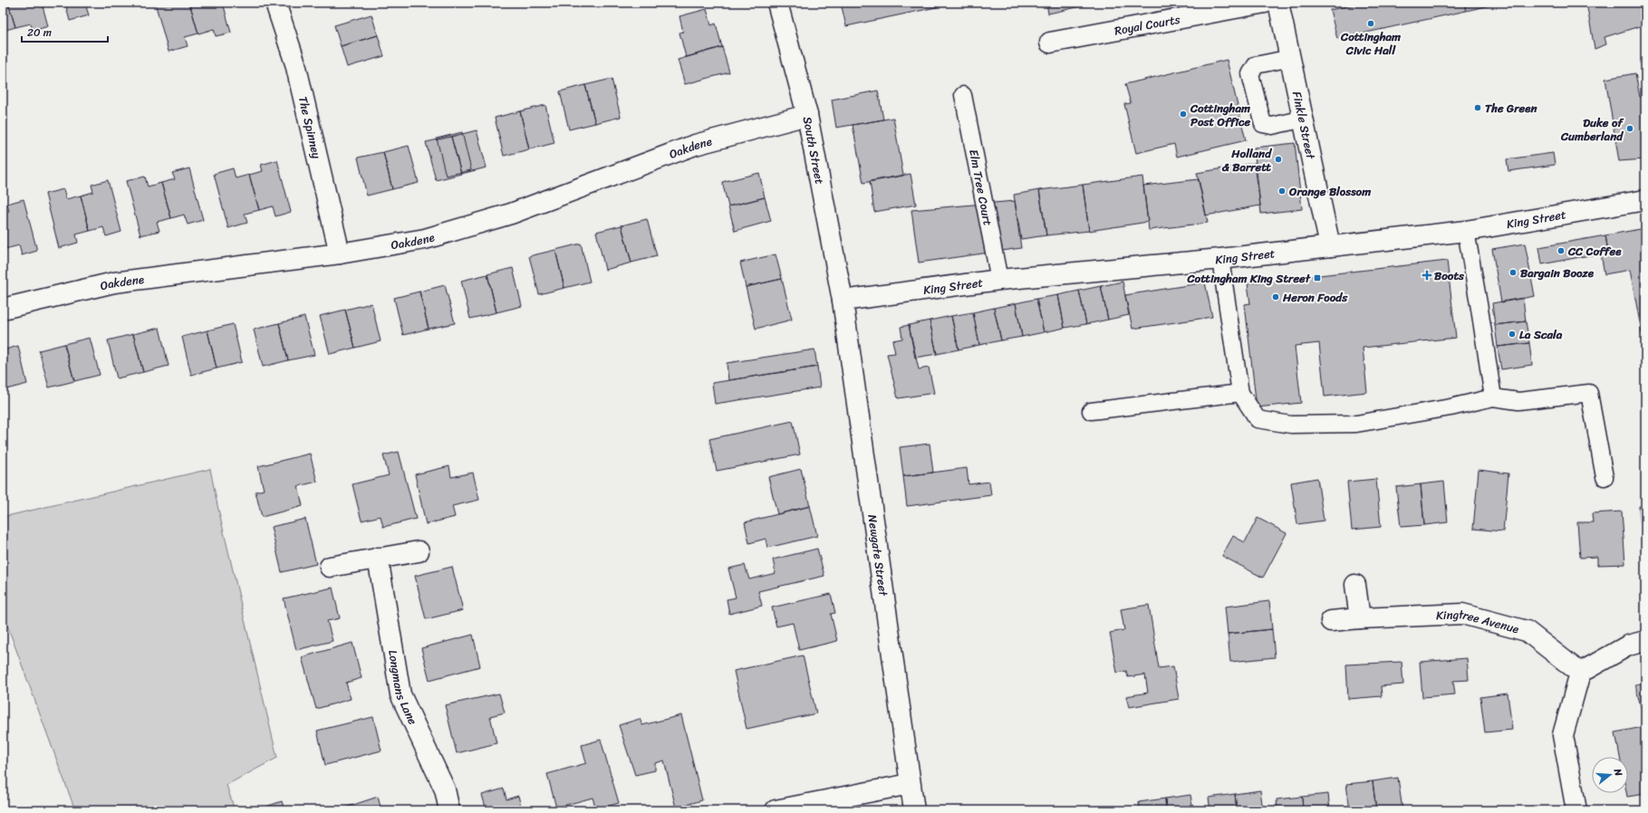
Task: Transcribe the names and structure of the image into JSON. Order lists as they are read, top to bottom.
{
  "streets": {
    "street": [
      "Royal Courts",
      "Finkle Street",
      "The Spinney",
      "Oakdene",
      "South Street",
      "King Street",
      "Newgate Street",
      "Kingtree Avenue",
      "Longmans Lane"
    ],
    "lane": ["Elm Tree Court"]
  },
  "crossings": [
    ["Finkle Street", "King Street"],
    ["The Spinney", "Oakdene"],
    ["Oakdene", "South Street"],
    ["South Street", "King Street"],
    ["South Street", "Newgate Street"],
    ["Elm Tree Court", "King Street"],
    ["King Street", "Newgate Street"]
  ],
  "places": {
    "other": [
      "Cottingham Civic Hall",
      "The Green",
      "Cottingham Post Office",
      "Duke of Cumberland",
      "Holland & Barrett",
      "Orange Blossom",
      "CC Coffee",
      "Bargain Booze",
      "Heron Foods",
      "La Scala"
    ],
    "health": ["Boots"],
    "transit": ["Cottingham King Street"]
  },
  "scale_bar": "20 m",
  "north": "right"
}
